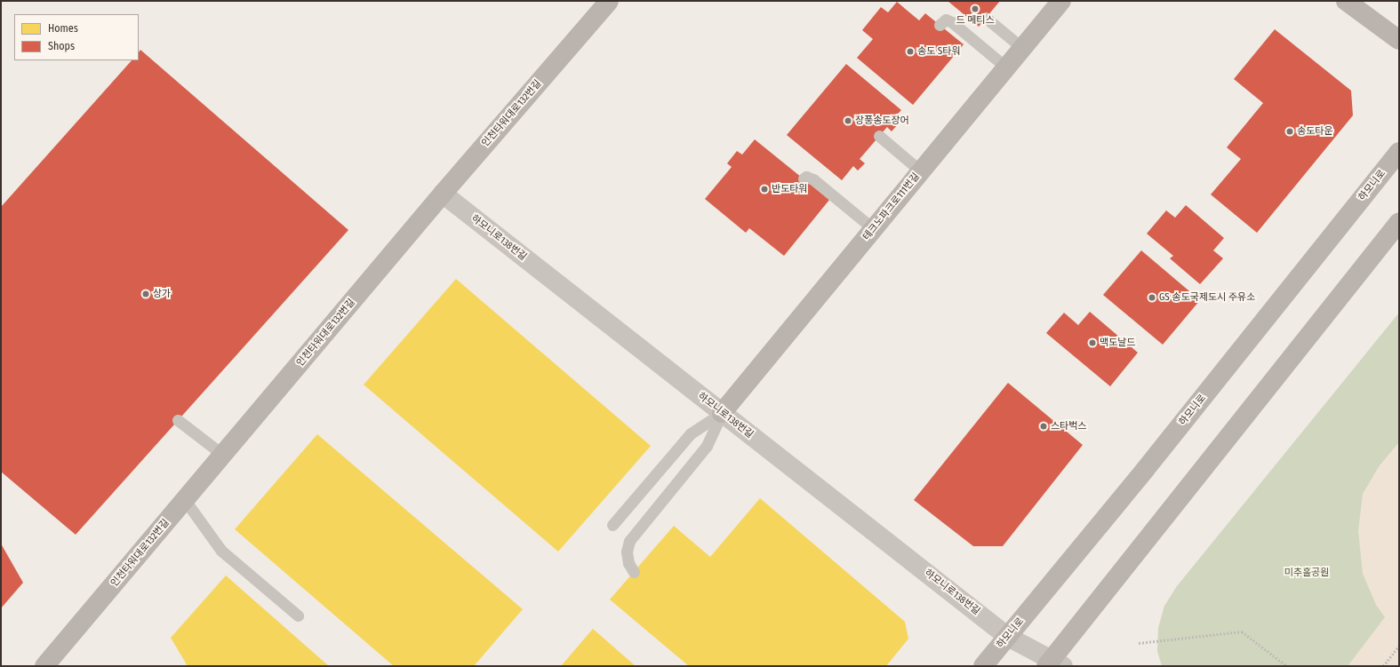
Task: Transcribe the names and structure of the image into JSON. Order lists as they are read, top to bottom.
{
  "streets": {
    "street": [
      "인천타워대로132번길",
      "하모니로",
      "테크노파크로111번길",
      "하모니로138번길"
    ]
  },
  "crossings": [
    ["인천타워대로132번길", "하모니로138번길"],
    ["하모니로", "하모니로138번길"],
    ["테크노파크로111번길", "하모니로138번길"]
  ],
  "parks": ["미추홀공원"],
  "places": [
    "드 메티스",
    "송도 S타워",
    "장풍송도장어",
    "송도타운",
    "반도타워",
    "상가",
    "GS 송도국제도시 주유소",
    "맥도날드",
    "스타벅스"
  ],
  "legend": ["Homes", "Shops"]
}
